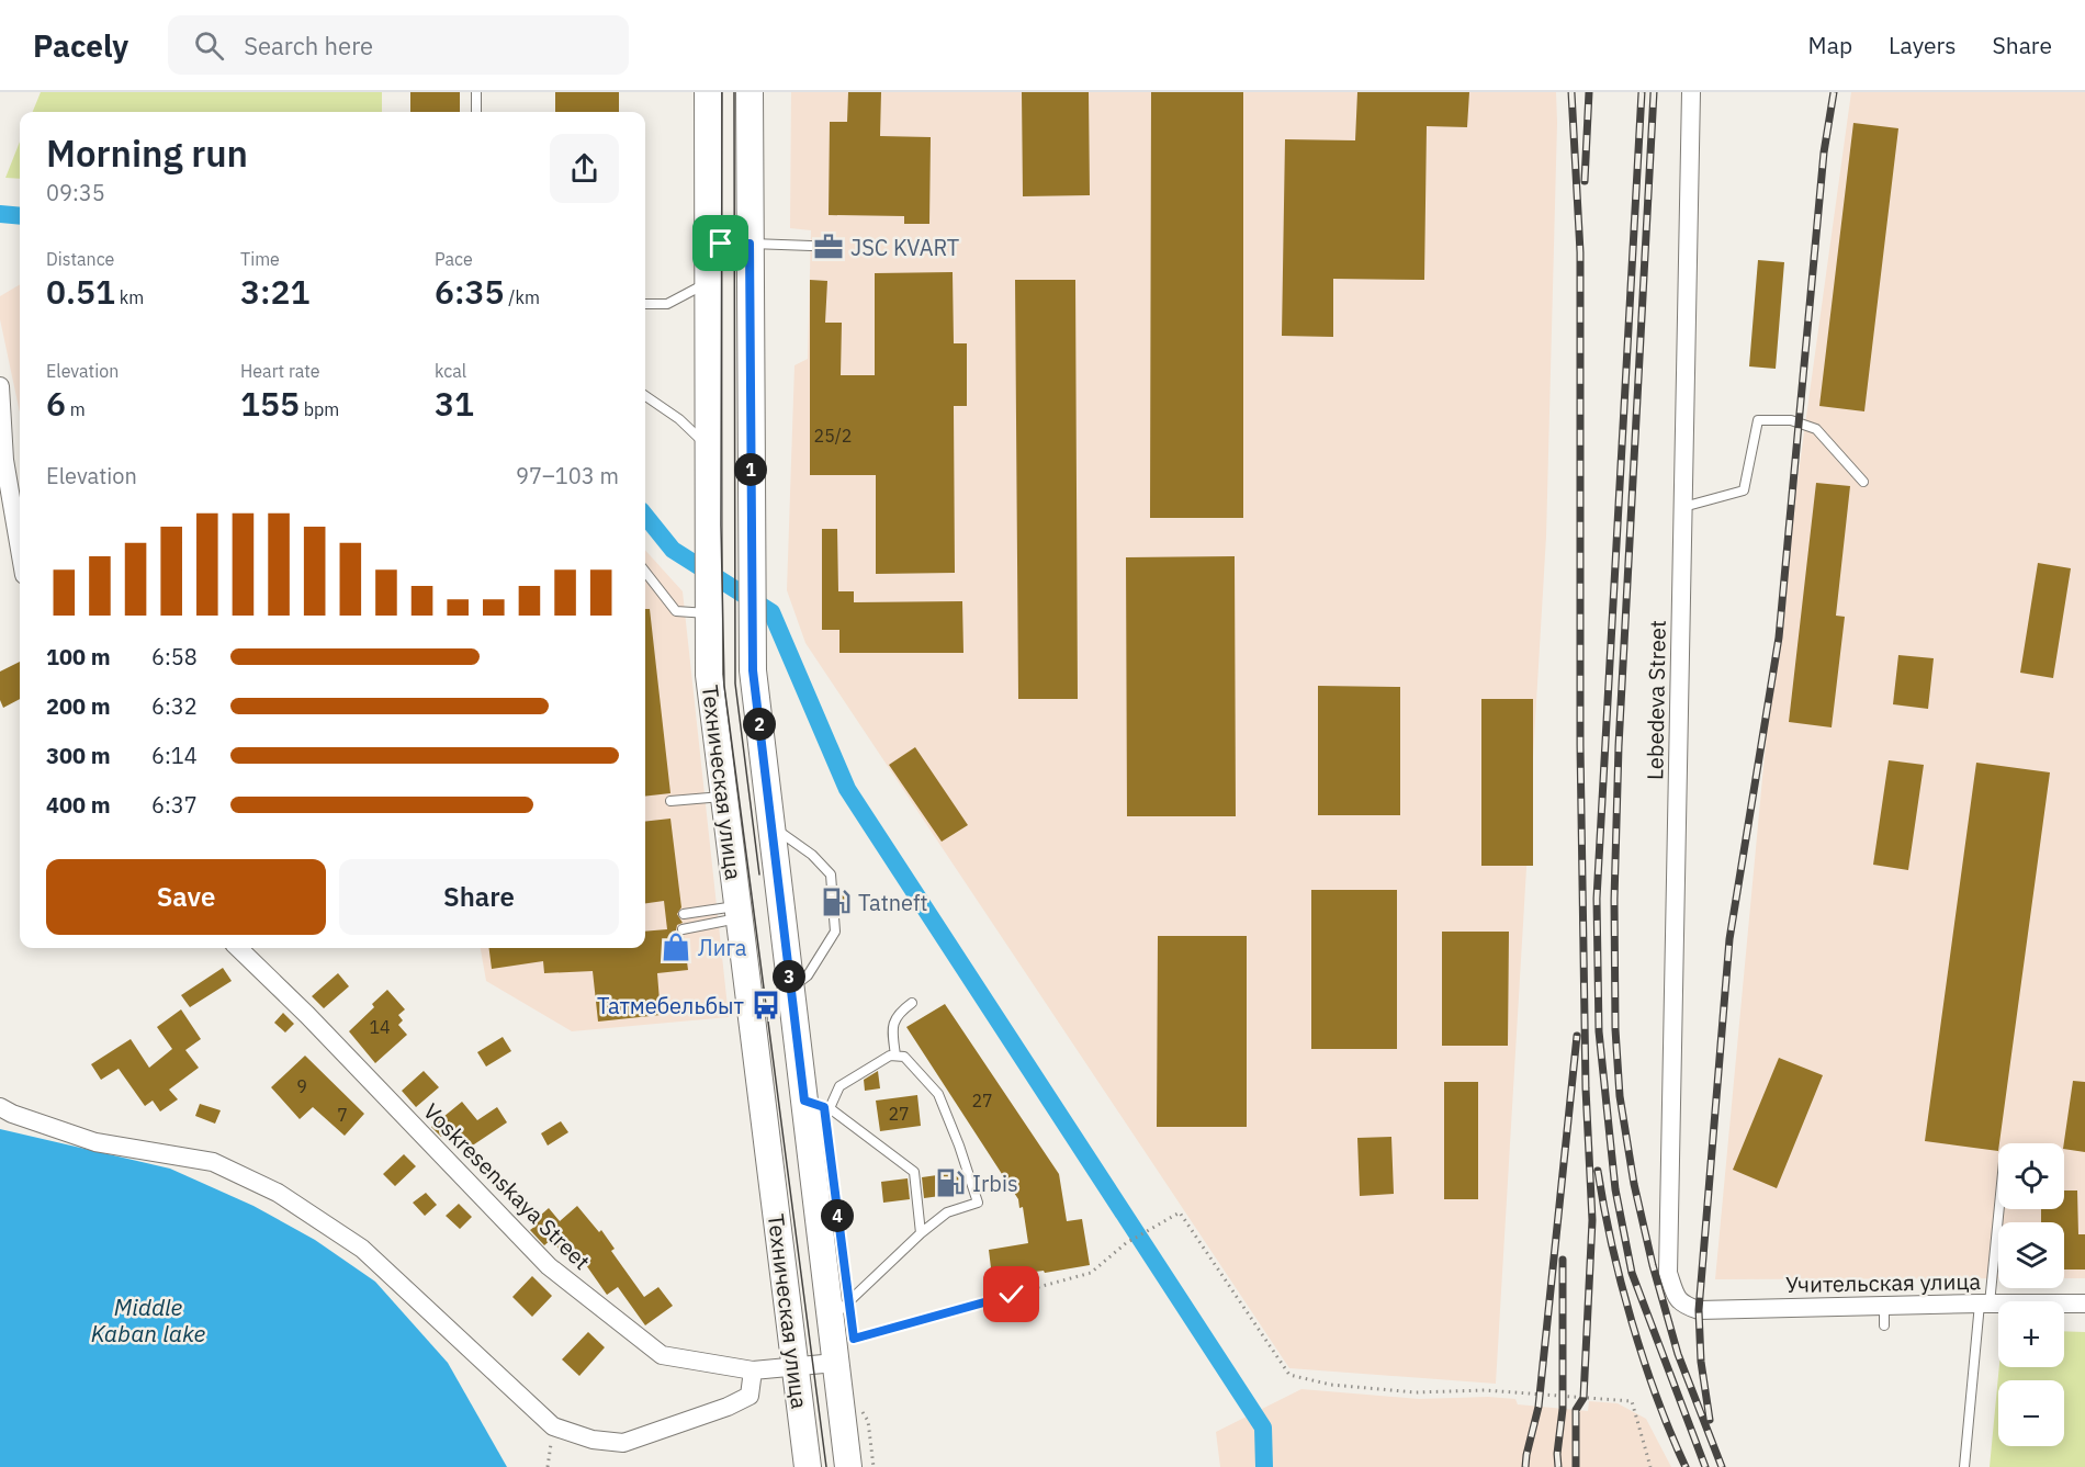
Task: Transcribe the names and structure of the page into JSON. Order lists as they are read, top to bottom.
{
  "streets": {
    "main road": ["Техническая улица"],
    "street": ["Lebedeva Street", "Voskresenskaya Street", "Учительская улица"]
  },
  "crossings": [
    ["Lebedeva Street", "Учительская улица"],
    ["Техническая улица", "Voskresenskaya Street"]
  ],
  "water": ["Middle Kaban lake"],
  "places": {
    "office": ["JSC KVART"],
    "fuel station": ["Tatneft", "Irbis"],
    "shop": ["Лига"],
    "bus stop": ["Татмебельбыт"]
  },
  "house_numbers": [
    "25/2",
    "14",
    "9",
    "27",
    "27",
    "7"
  ],
  "page": {
    "header": "Pacely",
    "search": "Search here",
    "nav": ["Map", "Layers", "Share"],
    "heading": ["Morning run", "09:35"],
    "stats": [
      ["Distance", "0.51 km"],
      ["Time", "3:21"],
      ["Pace", "6:35 /km"],
      ["Elevation", "6 m"],
      ["Heart rate", "155 bpm"],
      ["kcal", "31"]
    ],
    "chart": ["Elevation", "97–103 m"],
    "pins": [
      "1",
      "2",
      "3",
      "4"
    ],
    "list": [
      {
        "name": "100 m",
        "note": "6:58"
      },
      {
        "name": "200 m",
        "note": "6:32"
      },
      {
        "name": "300 m",
        "note": "6:14"
      },
      {
        "name": "400 m",
        "note": "6:37"
      }
    ],
    "buttons": ["Save", "Share"],
    "map_buttons": ["+", "−"]
  }
}
